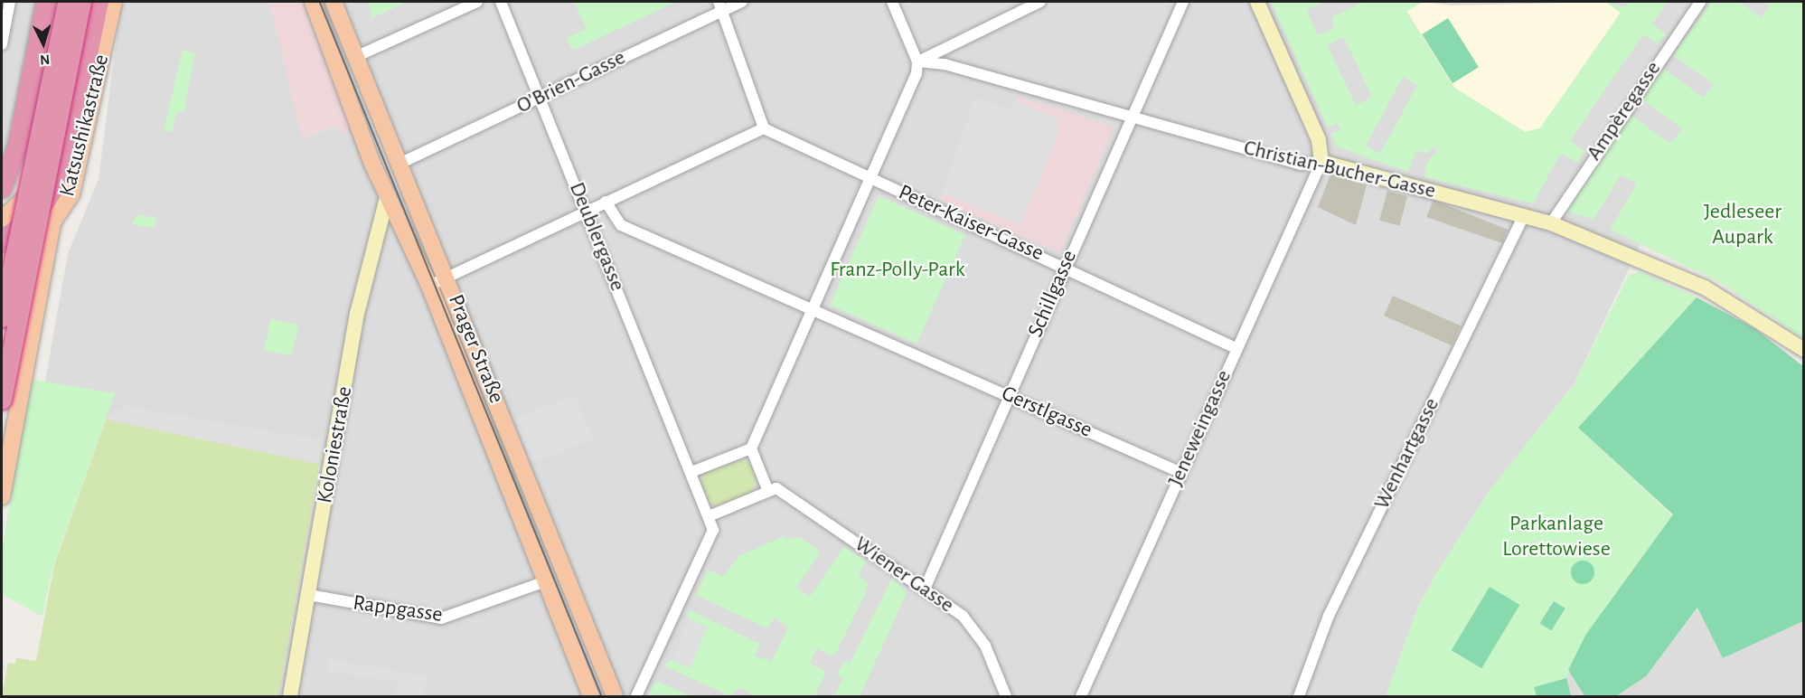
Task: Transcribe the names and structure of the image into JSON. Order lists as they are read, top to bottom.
{
  "streets": {
    "main road": ["Katsushikastraße", "Prager Straße"],
    "street": [
      "O'Brien-Gasse",
      "Ampèregasse",
      "Christian-Bucher-Gasse",
      "Peter-Kaiser-Gasse",
      "Deublergasse",
      "Schillgasse",
      "Gerstlgasse",
      "Jeneweingasse",
      "Koloniestraße",
      "Wenhartgasse",
      "Wiener Gasse",
      "Rappgasse"
    ]
  },
  "crossings": [
    ["O'Brien-Gasse", "Deublergasse"],
    ["O'Brien-Gasse", "Prager Straße"],
    ["Ampèregasse", "Christian-Bucher-Gasse"],
    ["Christian-Bucher-Gasse", "Schillgasse"],
    ["Christian-Bucher-Gasse", "Jeneweingasse"],
    ["Christian-Bucher-Gasse", "Wenhartgasse"],
    ["Peter-Kaiser-Gasse", "Schillgasse"],
    ["Peter-Kaiser-Gasse", "Jeneweingasse"],
    ["Schillgasse", "Gerstlgasse"],
    ["Schillgasse", "Wiener Gasse"],
    ["Prager Straße", "Koloniestraße"],
    ["Prager Straße", "Rappgasse"],
    ["Gerstlgasse", "Jeneweingasse"],
    ["Koloniestraße", "Rappgasse"]
  ],
  "parks": ["Jedleseer Aupark", "Franz-Polly-Park", "Parkanlage Lorettowiese"],
  "north": "bottom"
}
